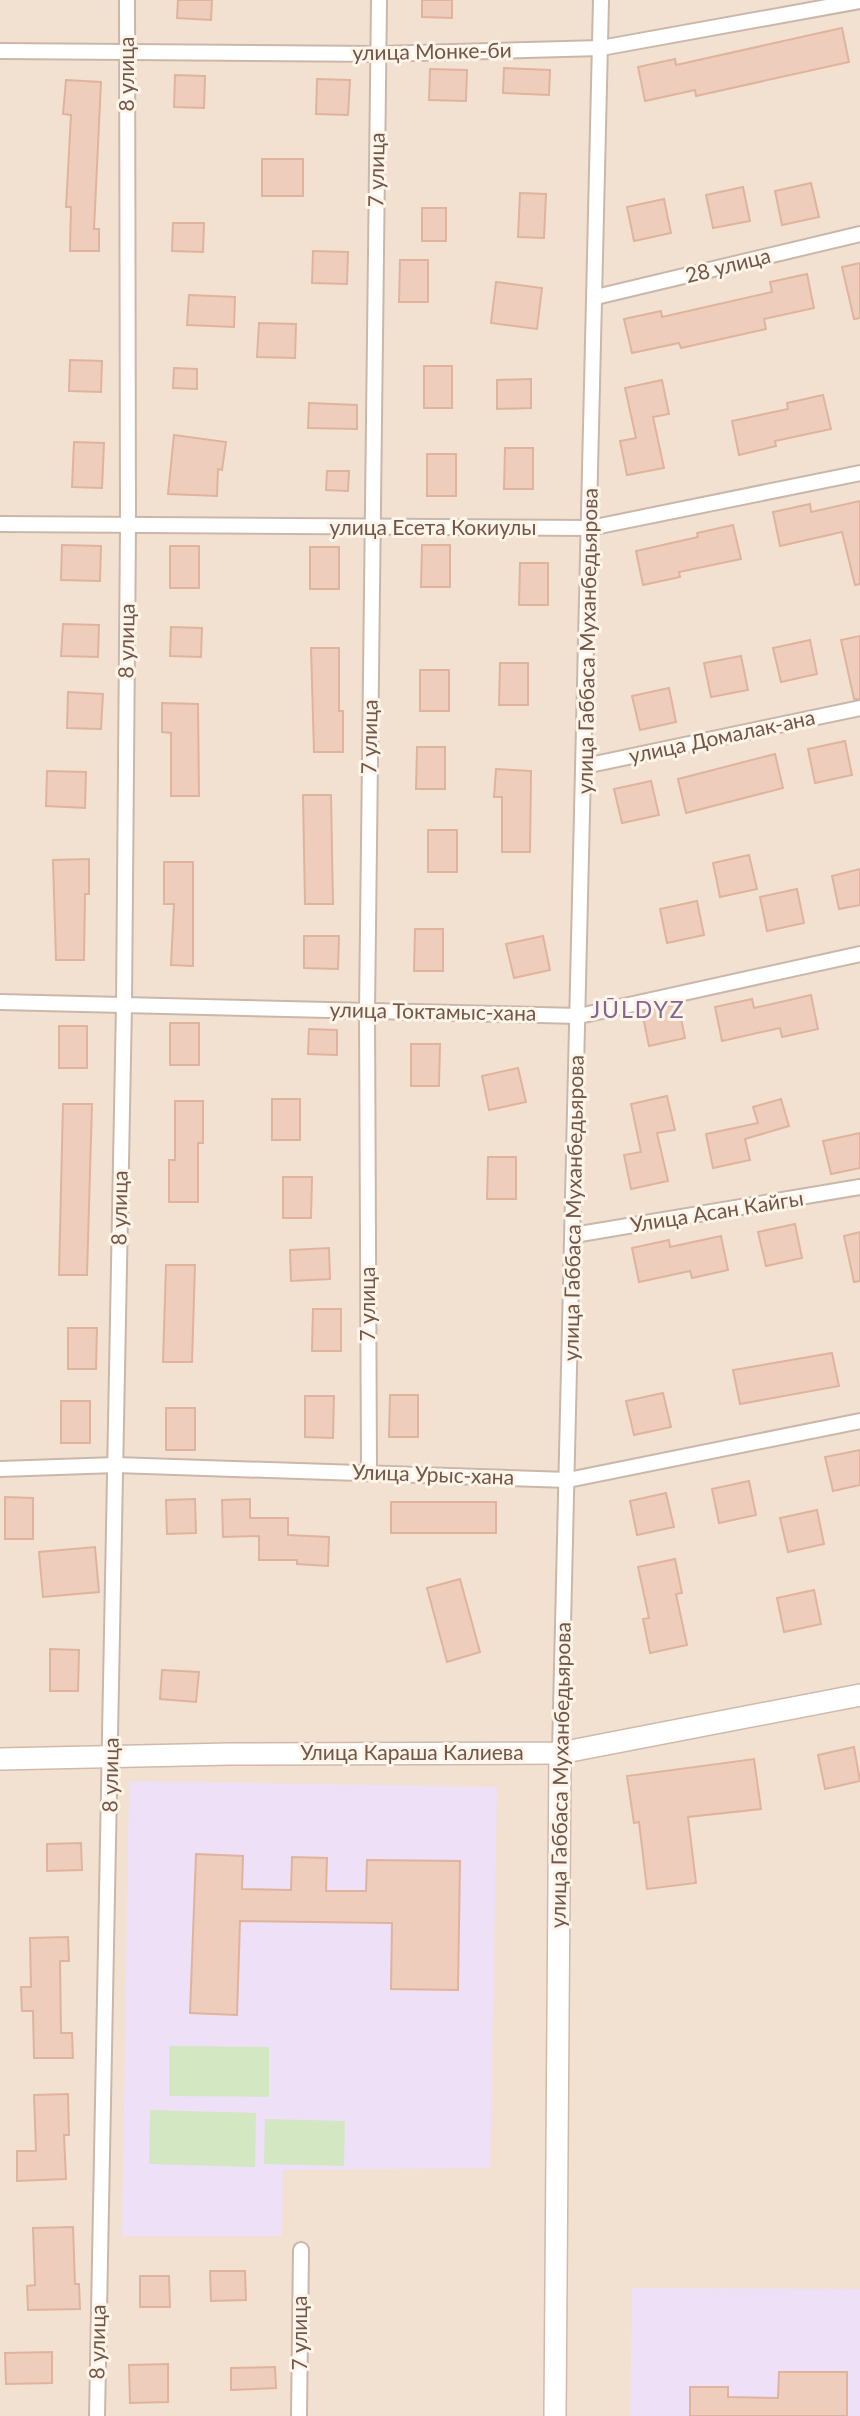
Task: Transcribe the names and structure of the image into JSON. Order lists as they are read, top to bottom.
{
  "streets": {
    "street": [
      "улица Монке-би",
      "8 улица",
      "7 улица",
      "28 улица",
      "улица Есета Кокиулы",
      "улица Габбаса Муханбедьярова",
      "улица Домалак-ана",
      "улица Токтамыс-хана",
      "Улица Асан Кайгы",
      "Улица Урыс-хана",
      "Улица Караша Калиева"
    ]
  },
  "crossings": [
    ["улица Монке-би", "8 улица"],
    ["улица Монке-би", "7 улица"],
    ["улица Монке-би", "улица Габбаса Муханбедьярова"],
    ["8 улица", "улица Есета Кокиулы"],
    ["8 улица", "улица Токтамыс-хана"],
    ["8 улица", "Улица Урыс-хана"],
    ["8 улица", "Улица Караша Калиева"],
    ["7 улица", "улица Есета Кокиулы"],
    ["7 улица", "улица Токтамыс-хана"],
    ["7 улица", "Улица Урыс-хана"],
    ["28 улица", "улица Габбаса Муханбедьярова"],
    ["улица Есета Кокиулы", "улица Габбаса Муханбедьярова"],
    ["улица Габбаса Муханбедьярова", "улица Домалак-ана"],
    ["улица Габбаса Муханбедьярова", "улица Токтамыс-хана"],
    ["улица Габбаса Муханбедьярова", "Улица Асан Кайгы"],
    ["улица Габбаса Муханбедьярова", "Улица Урыс-хана"],
    ["улица Габбаса Муханбедьярова", "Улица Караша Калиева"]
  ],
  "districts": ["JŪLDYZ"]
}
